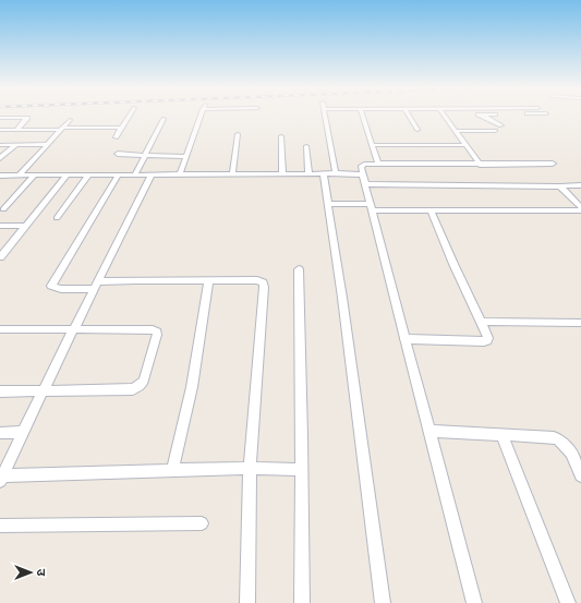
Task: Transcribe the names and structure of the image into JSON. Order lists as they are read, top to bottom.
{
  "north": "right"
}
